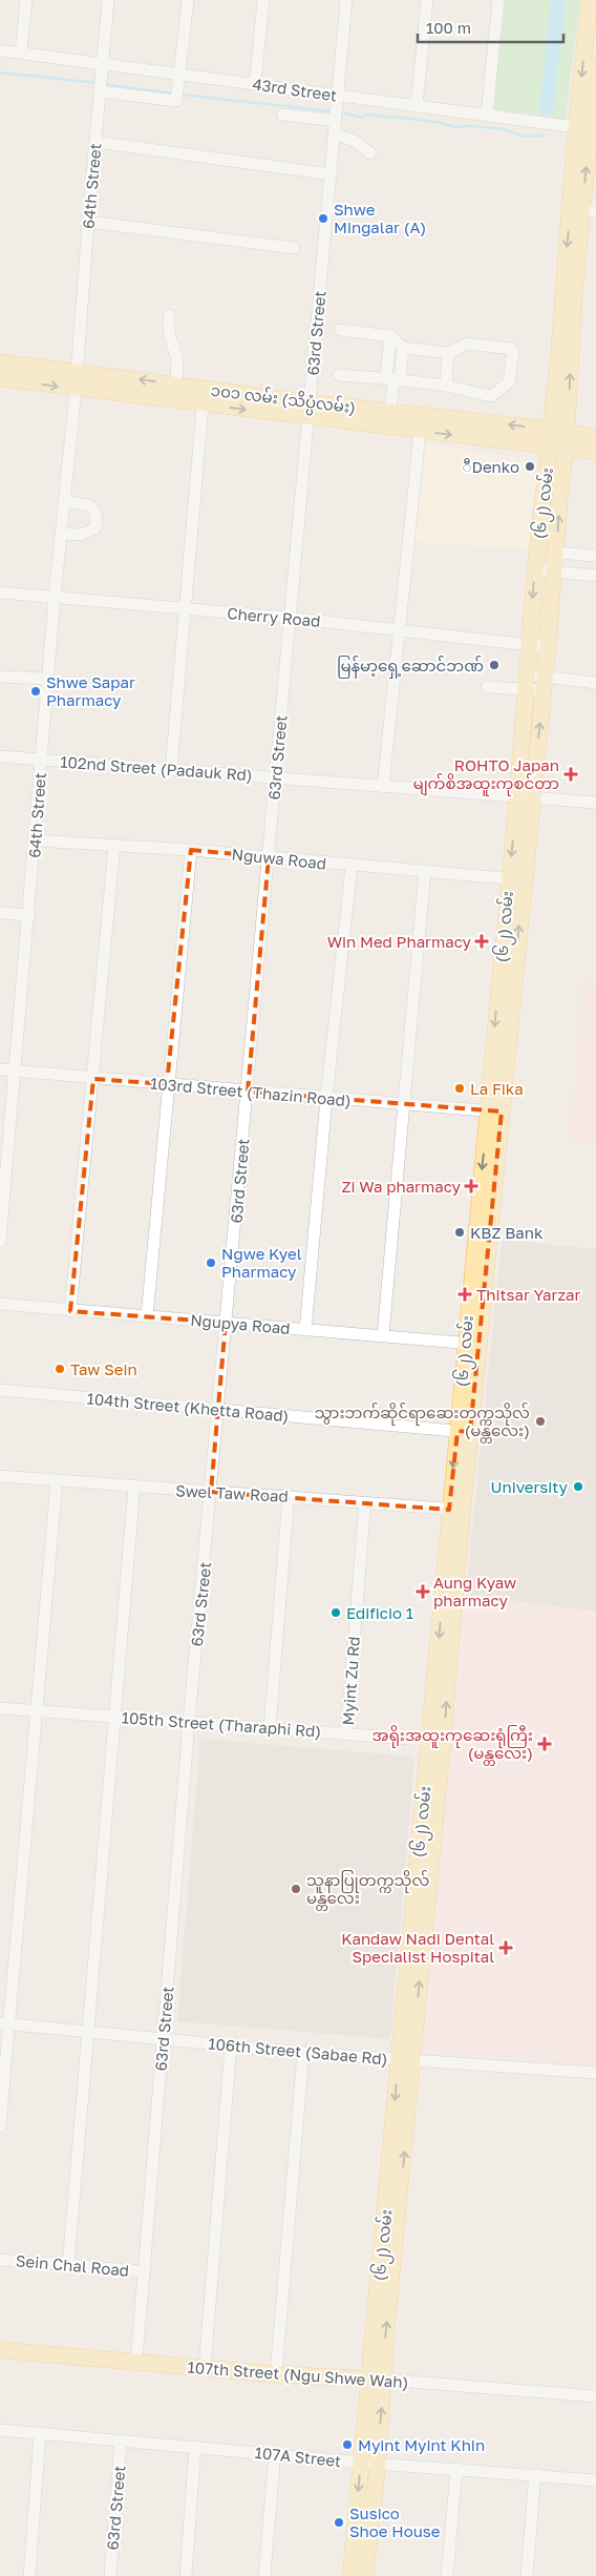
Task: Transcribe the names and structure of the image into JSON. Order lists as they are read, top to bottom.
{
  "streets": {
    "main road": ["၁၀၁ လမ်း (သိပ္ပံလမ်း)", "(၆၂) လမ်း", "107th Street (Ngu Shwe Wah)"],
    "street": [
      "43rd Street",
      "64th Street",
      "63rd Street",
      "Cherry Road",
      "102nd Street (Padauk Rd)",
      "Nguwa Road",
      "103rd Street (Thazin Road)",
      "Ngupya Road",
      "104th Street (Khetta Road)",
      "Swel Taw Road",
      "Myint Zu Rd",
      "105th Street (Tharaphi Rd)",
      "106th Street (Sabae Rd)",
      "Sein Chal Road",
      "107A Street"
    ]
  },
  "crossings": [
    ["43rd Street", "64th Street"],
    ["43rd Street", "63rd Street"],
    ["43rd Street", "(၆၂) လမ်း"],
    ["64th Street", "၁၀၁ လမ်း (သိပ္ပံလမ်း)"],
    ["64th Street", "Cherry Road"],
    ["64th Street", "102nd Street (Padauk Rd)"],
    ["64th Street", "Nguwa Road"],
    ["64th Street", "103rd Street (Thazin Road)"],
    ["63rd Street", "၁၀၁ လမ်း (သိပ္ပံလမ်း)"],
    ["63rd Street", "Cherry Road"],
    ["63rd Street", "102nd Street (Padauk Rd)"],
    ["63rd Street", "Nguwa Road"],
    ["63rd Street", "103rd Street (Thazin Road)"],
    ["63rd Street", "Ngupya Road"],
    ["63rd Street", "104th Street (Khetta Road)"],
    ["63rd Street", "Swel Taw Road"],
    ["63rd Street", "105th Street (Tharaphi Rd)"],
    ["63rd Street", "106th Street (Sabae Rd)"],
    ["63rd Street", "Sein Chal Road"],
    ["63rd Street", "107th Street (Ngu Shwe Wah)"],
    ["63rd Street", "107A Street"],
    ["၁၀၁ လမ်း (သိပ္ပံလမ်း)", "(၆၂) လမ်း"],
    ["(၆၂) လမ်း", "Cherry Road"],
    ["(၆၂) လမ်း", "102nd Street (Padauk Rd)"],
    ["(၆၂) လမ်း", "Nguwa Road"],
    ["(၆၂) လမ်း", "103rd Street (Thazin Road)"],
    ["(၆၂) လမ်း", "Ngupya Road"],
    ["(၆၂) လမ်း", "104th Street (Khetta Road)"],
    ["(၆၂) လမ်း", "Swel Taw Road"],
    ["(၆၂) လမ်း", "105th Street (Tharaphi Rd)"],
    ["(၆၂) လမ်း", "106th Street (Sabae Rd)"],
    ["(၆၂) လမ်း", "107th Street (Ngu Shwe Wah)"],
    ["(၆၂) လမ်း", "107A Street"],
    ["Swel Taw Road", "Myint Zu Rd"],
    ["Myint Zu Rd", "105th Street (Tharaphi Rd)"]
  ],
  "places": {
    "other": [
      "Shwe Mingalar (A)",
      "ီDenko",
      "မြန်မာ့ရှေ့ဆောင်ဘဏ်",
      "Shwe Sapar Pharmacy",
      "La Fika",
      "KBZ Bank",
      "Ngwe Kyel Pharmacy",
      "Taw Sein",
      "သွားဘက်ဆိုင်ရာဆေးတက္ကသိုလ် (မန္တလေး)",
      "University",
      "Edificio 1",
      "သူနာပြုတက္ကသိုလ် မန္တလေး",
      "Myint Myint Khin",
      "Susico Shoe House"
    ],
    "health": [
      "ROHTO Japan မျက်စိအထူးကုစင်တာ",
      "Win Med Pharmacy",
      "Zi Wa pharmacy",
      "Thitsar Yarzar",
      "Aung Kyaw pharmacy",
      "အရိုးအထူးကုဆေးရုံကြီး (မန္တလေး)",
      "Kandaw Nadi Dental Specialist Hospital"
    ]
  },
  "scale_bar": "100 m"
}
